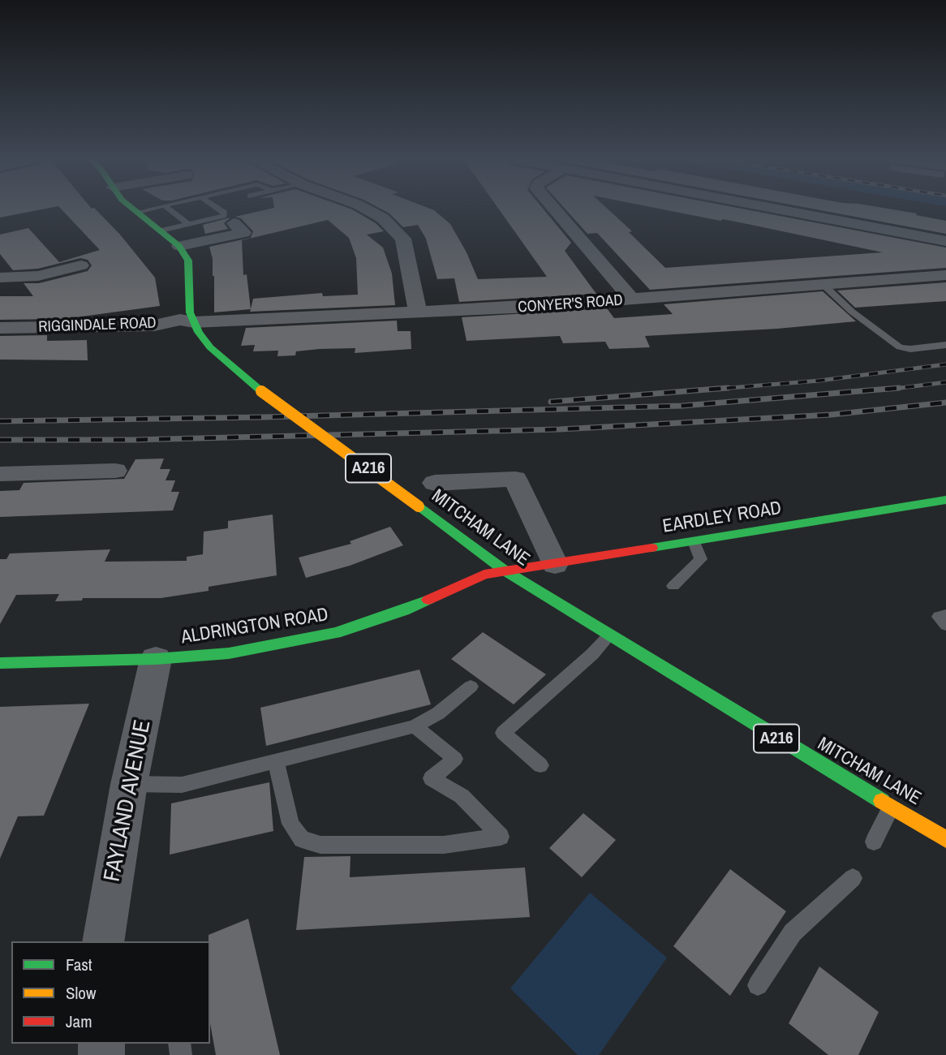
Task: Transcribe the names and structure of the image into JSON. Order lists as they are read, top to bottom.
{
  "streets": {
    "main road": [
      "A216",
      "EARDLEY ROAD",
      "MITCHAM LANE",
      "ALDRINGTON ROAD"
    ],
    "street": ["CONYER'S ROAD", "RIGGINDALE ROAD", "FAYLAND AVENUE"]
  },
  "crossings": [
    ["CONYER'S ROAD", "RIGGINDALE ROAD"],
    ["CONYER'S ROAD", "MITCHAM LANE"],
    ["RIGGINDALE ROAD", "MITCHAM LANE"],
    ["EARDLEY ROAD", "MITCHAM LANE"],
    ["EARDLEY ROAD", "ALDRINGTON ROAD"],
    ["MITCHAM LANE", "ALDRINGTON ROAD"],
    ["ALDRINGTON ROAD", "FAYLAND AVENUE"]
  ],
  "legend": ["Fast", "Slow", "Jam"]
}
